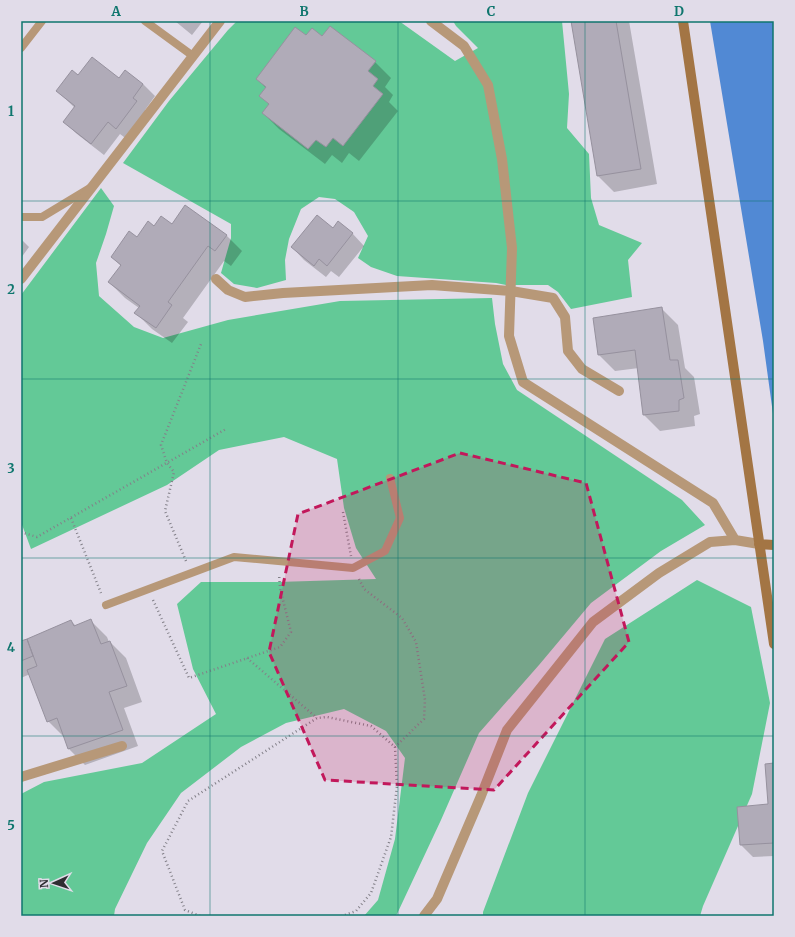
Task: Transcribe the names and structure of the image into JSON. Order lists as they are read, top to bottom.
{
  "north": "left",
  "grid": {
    "columns": [
      "A",
      "B",
      "C",
      "D"
    ],
    "rows": [
      "1",
      "2",
      "3",
      "4",
      "5"
    ]
  }
}
